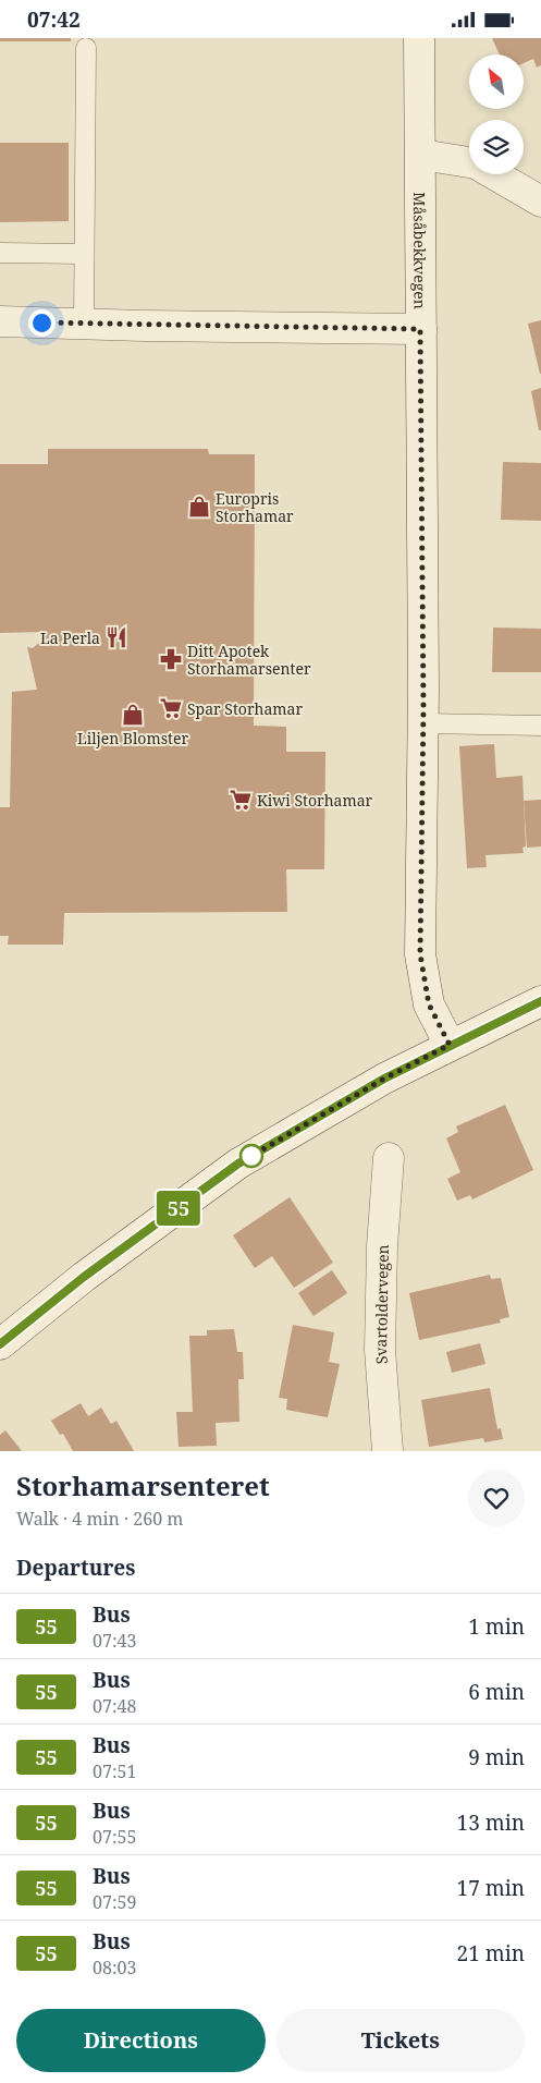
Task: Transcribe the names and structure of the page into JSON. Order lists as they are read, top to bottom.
{
  "streets": {
    "street": ["Måsåbekkvegen", "Svartoldervegen"]
  },
  "places": {
    "shop": ["Europris Storhamar", "Liljen Blomster"],
    "restaurant": ["La Perla"],
    "pharmacy": ["Ditt Apotek Storhamarsenter"],
    "supermarket": ["Spar Storhamar", "Kiwi Storhamar"]
  },
  "lines": ["bus line 55"],
  "north": "top left",
  "page": {
    "status": "07:42",
    "on_map": "55",
    "heading": [
      ["Storhamarsenteret", "Walk · 4 min · 260 m"],
      "Departures"
    ],
    "list": [
      {
        "mark": "55",
        "name": "Bus",
        "note": "07:43",
        "value": "1 min"
      },
      {
        "mark": "55",
        "name": "Bus",
        "note": "07:48",
        "value": "6 min"
      },
      {
        "mark": "55",
        "name": "Bus",
        "note": "07:51",
        "value": "9 min"
      },
      {
        "mark": "55",
        "name": "Bus",
        "note": "07:55",
        "value": "13 min"
      },
      {
        "mark": "55",
        "name": "Bus",
        "note": "07:59",
        "value": "17 min"
      },
      {
        "mark": "55",
        "name": "Bus",
        "note": "08:03",
        "value": "21 min"
      }
    ],
    "buttons": ["Directions", "Tickets"]
  }
}
